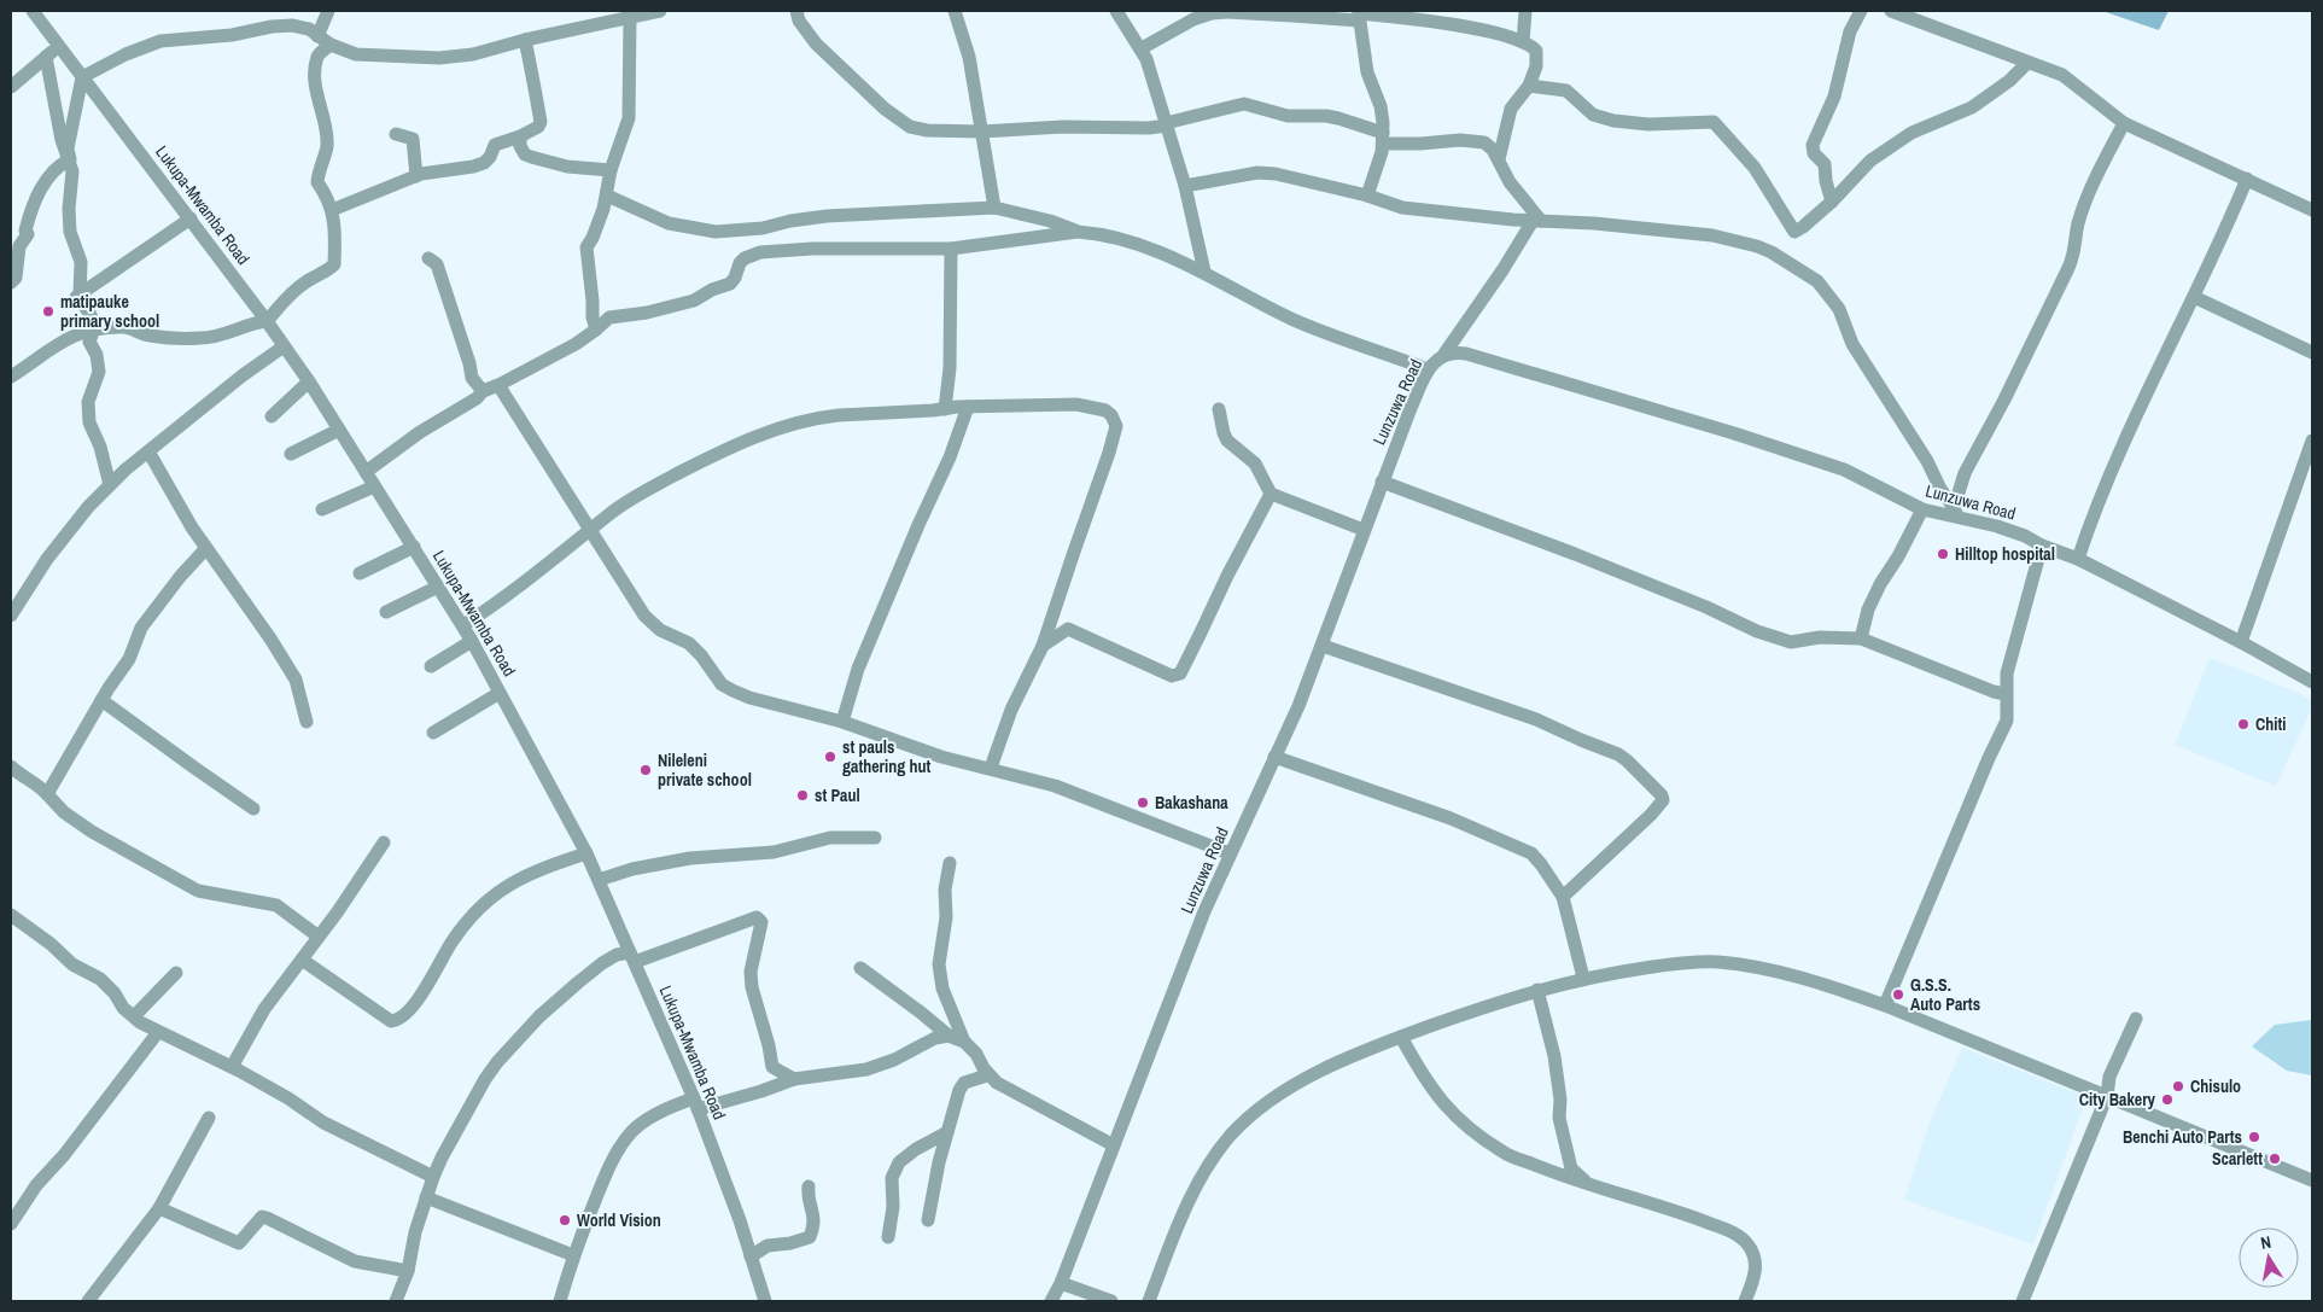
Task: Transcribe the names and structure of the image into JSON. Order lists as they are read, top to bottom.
{
  "streets": {
    "street": ["Lukupa-Mwamba Road", "Lunzuwa Road"]
  },
  "places": [
    "matipauke primary school",
    "Hilltop hospital",
    "Chiti",
    "st pauls gathering hut",
    "Nileleni private school",
    "st Paul",
    "Bakashana",
    "G.S.S. Auto Parts",
    "Chisulo",
    "City Bakery",
    "Benchi Auto Parts",
    "Scarlett",
    "World Vision"
  ],
  "north": "top"
}
